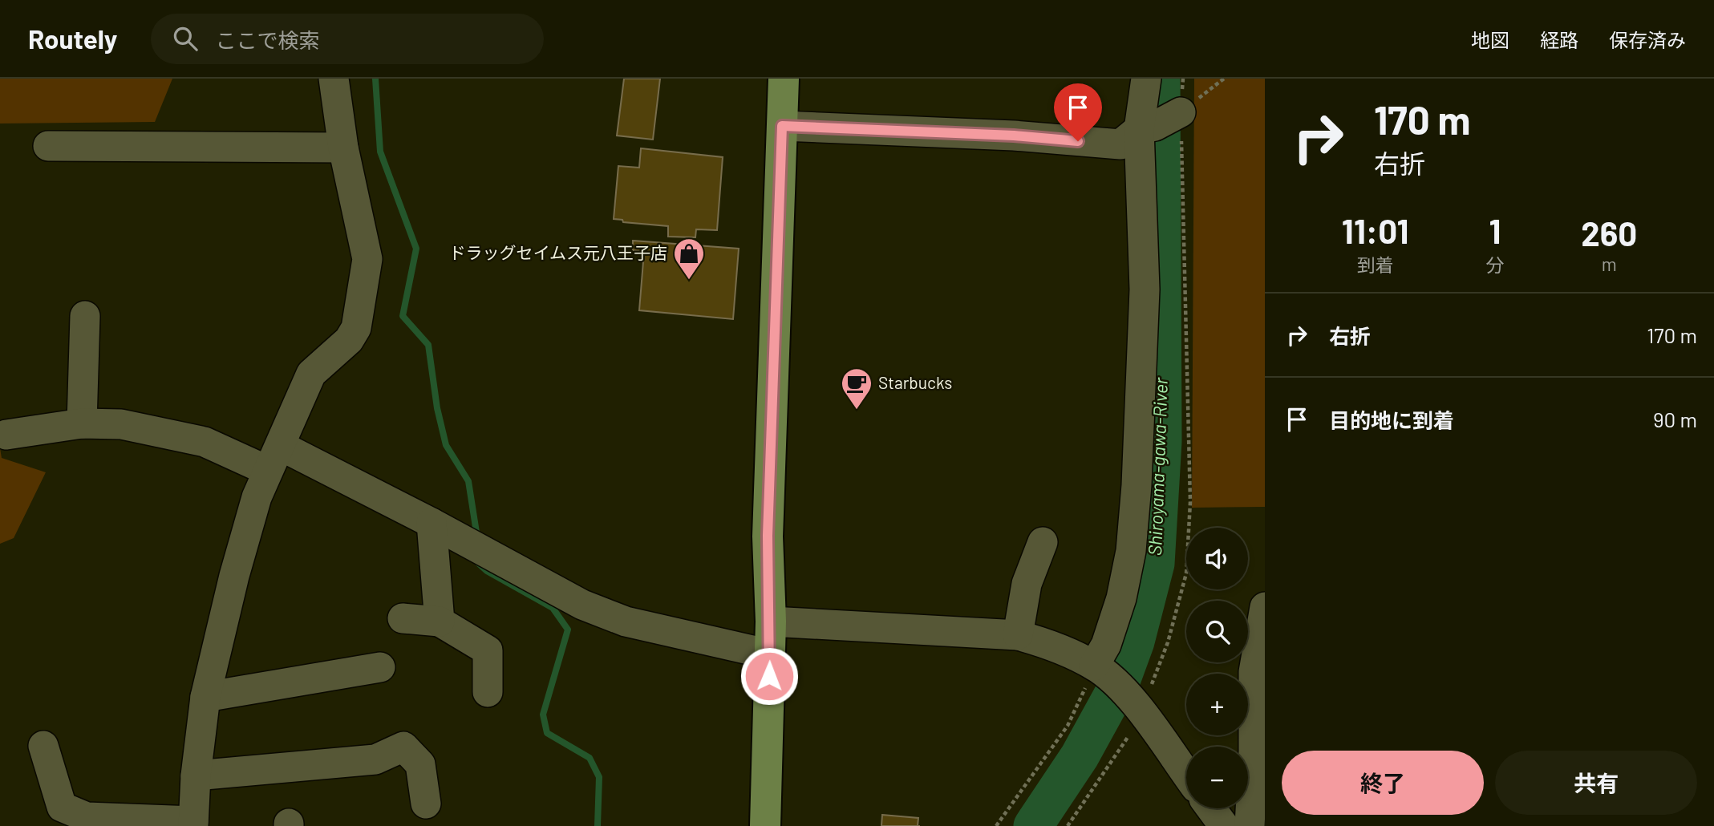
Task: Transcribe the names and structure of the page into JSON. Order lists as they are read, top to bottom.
{
  "water": ["Shiroyama-gawa-River"],
  "places": {
    "shop": ["ドラッグセイムス元八王子店"],
    "cafe": ["Starbucks"]
  },
  "page": {
    "header": "Routely",
    "search": "ここで検索",
    "nav": ["地図", "経路", "保存済み"],
    "turn": ["170 m", "右折"],
    "eta": [
      "11:01",
      "到着",
      "1",
      "分",
      "260",
      "m"
    ],
    "list": [
      {
        "name": "右折",
        "value": "170 m"
      },
      {
        "name": "目的地に到着",
        "value": "90 m"
      }
    ],
    "map_buttons": ["+", "−"],
    "buttons": ["終了", "共有"]
  }
}
